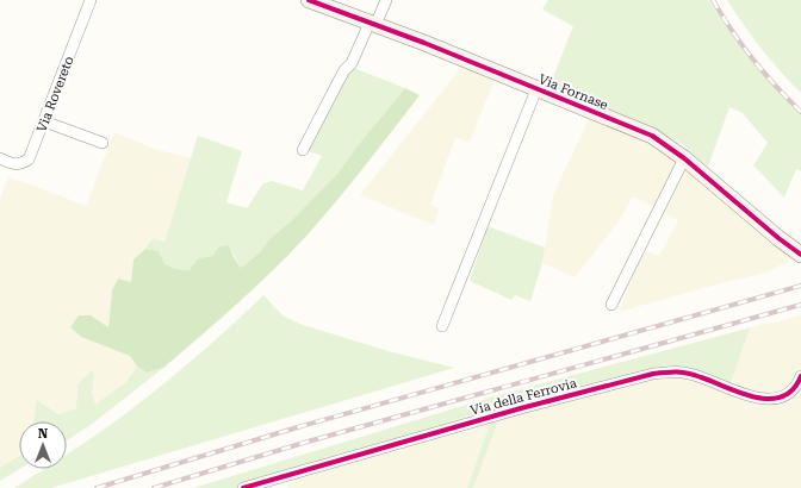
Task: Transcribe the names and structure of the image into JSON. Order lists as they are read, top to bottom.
{
  "streets": {
    "street": ["Via Fornase", "Via Rovereto", "Via della Ferrovia"]
  },
  "north": "top"
}
